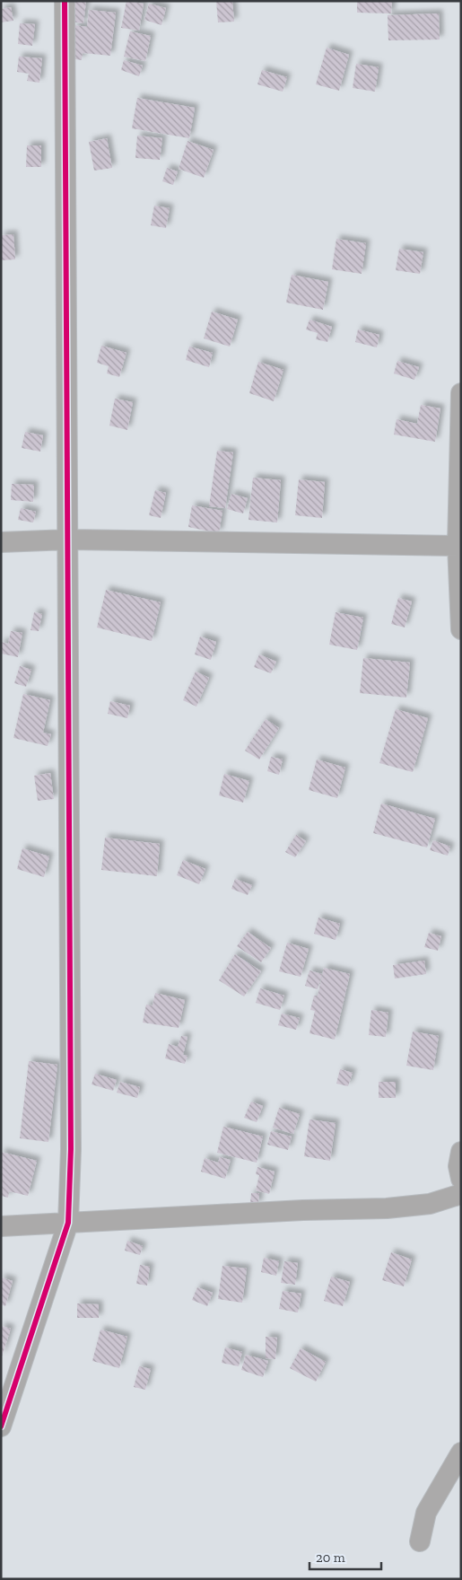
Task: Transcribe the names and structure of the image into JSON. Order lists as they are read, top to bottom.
{
  "scale_bar": "20 m"
}
